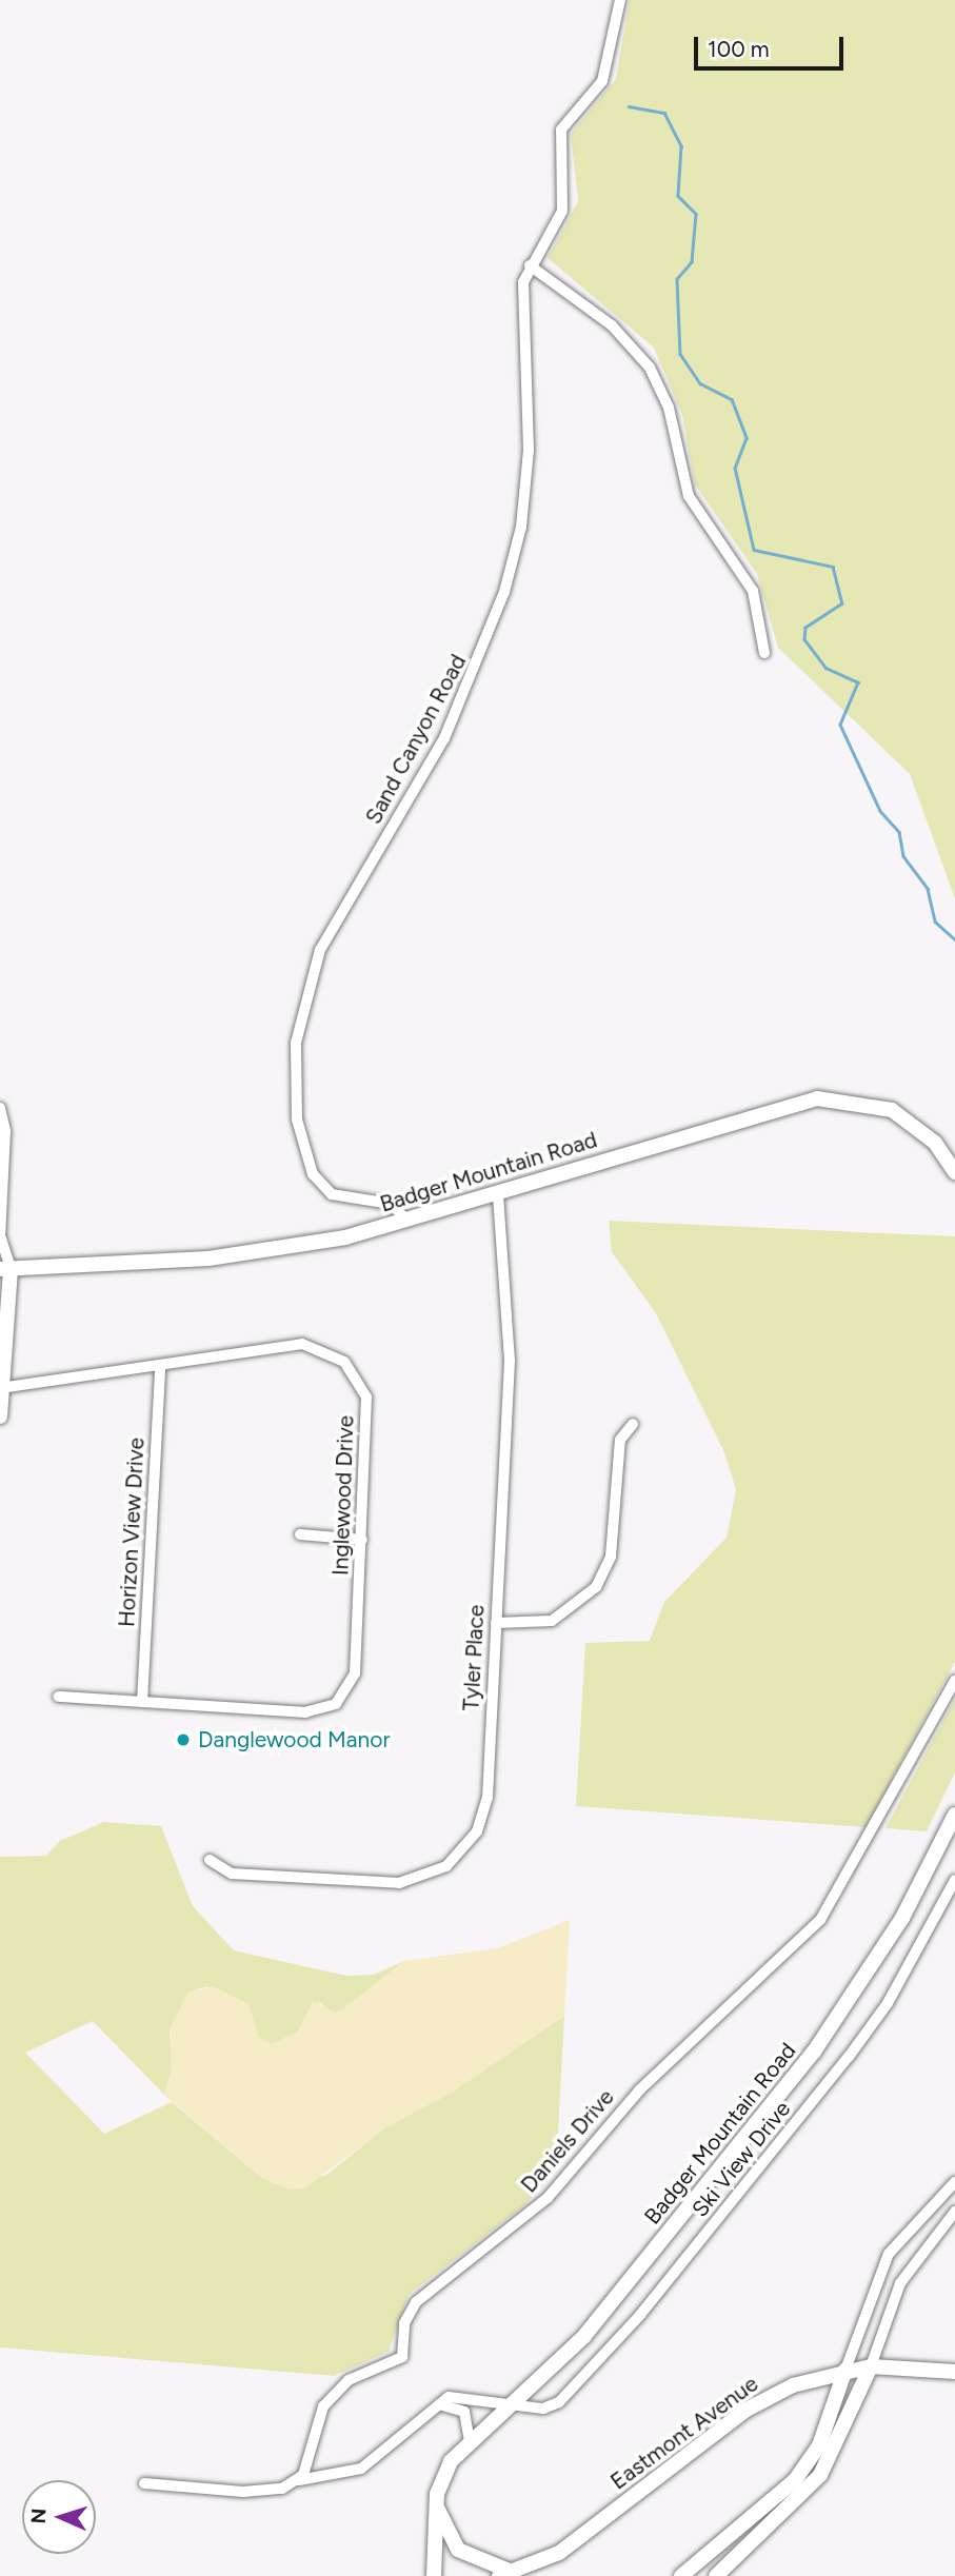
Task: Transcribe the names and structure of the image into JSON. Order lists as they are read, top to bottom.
{
  "streets": {
    "main road": ["Badger Mountain Road", "Eastmont Avenue"],
    "street": [
      "Sand Canyon Road",
      "Inglewood Drive",
      "Horizon View Drive",
      "Tyler Place",
      "Daniels Drive",
      "Ski View Drive"
    ]
  },
  "crossings": [
    ["Sand Canyon Road", "Badger Mountain Road"],
    ["Badger Mountain Road", "Tyler Place"],
    ["Badger Mountain Road", "Ski View Drive"],
    ["Inglewood Drive", "Horizon View Drive"]
  ],
  "places": ["Danglewood Manor"],
  "scale_bar": "100 m",
  "north": "left"
}
